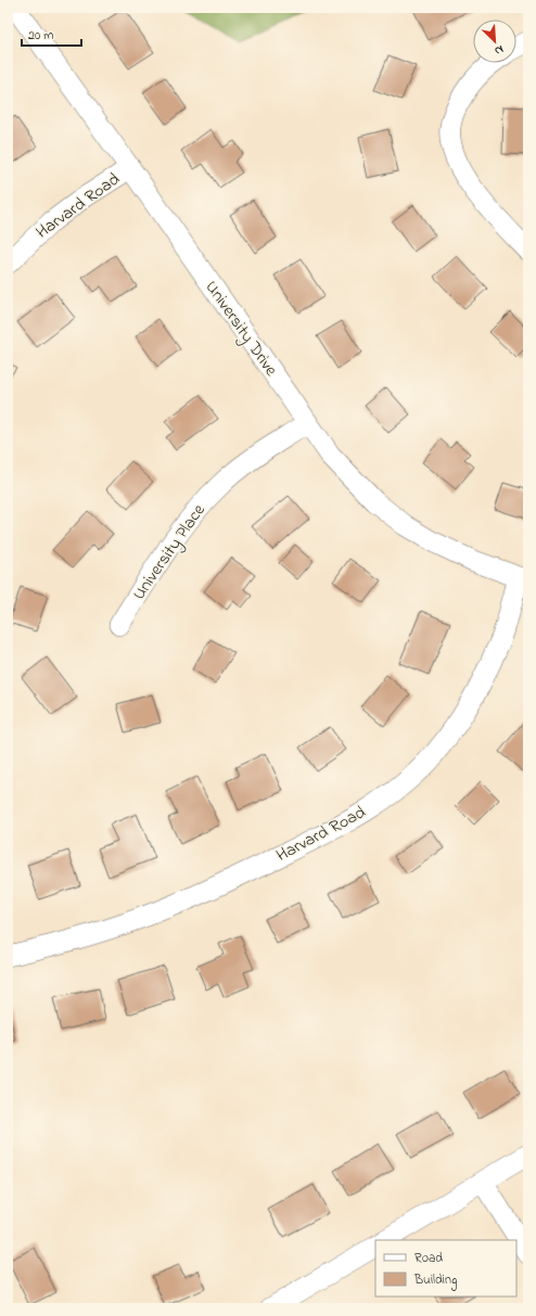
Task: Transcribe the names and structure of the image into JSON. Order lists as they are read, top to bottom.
{
  "streets": {
    "street": ["Harvard Road", "University Drive", "University Place"]
  },
  "crossings": [
    ["Harvard Road", "University Drive"],
    ["University Drive", "University Place"]
  ],
  "legend": ["Road", "Building"],
  "scale_bar": "20 m",
  "north": "bottom right"
}
